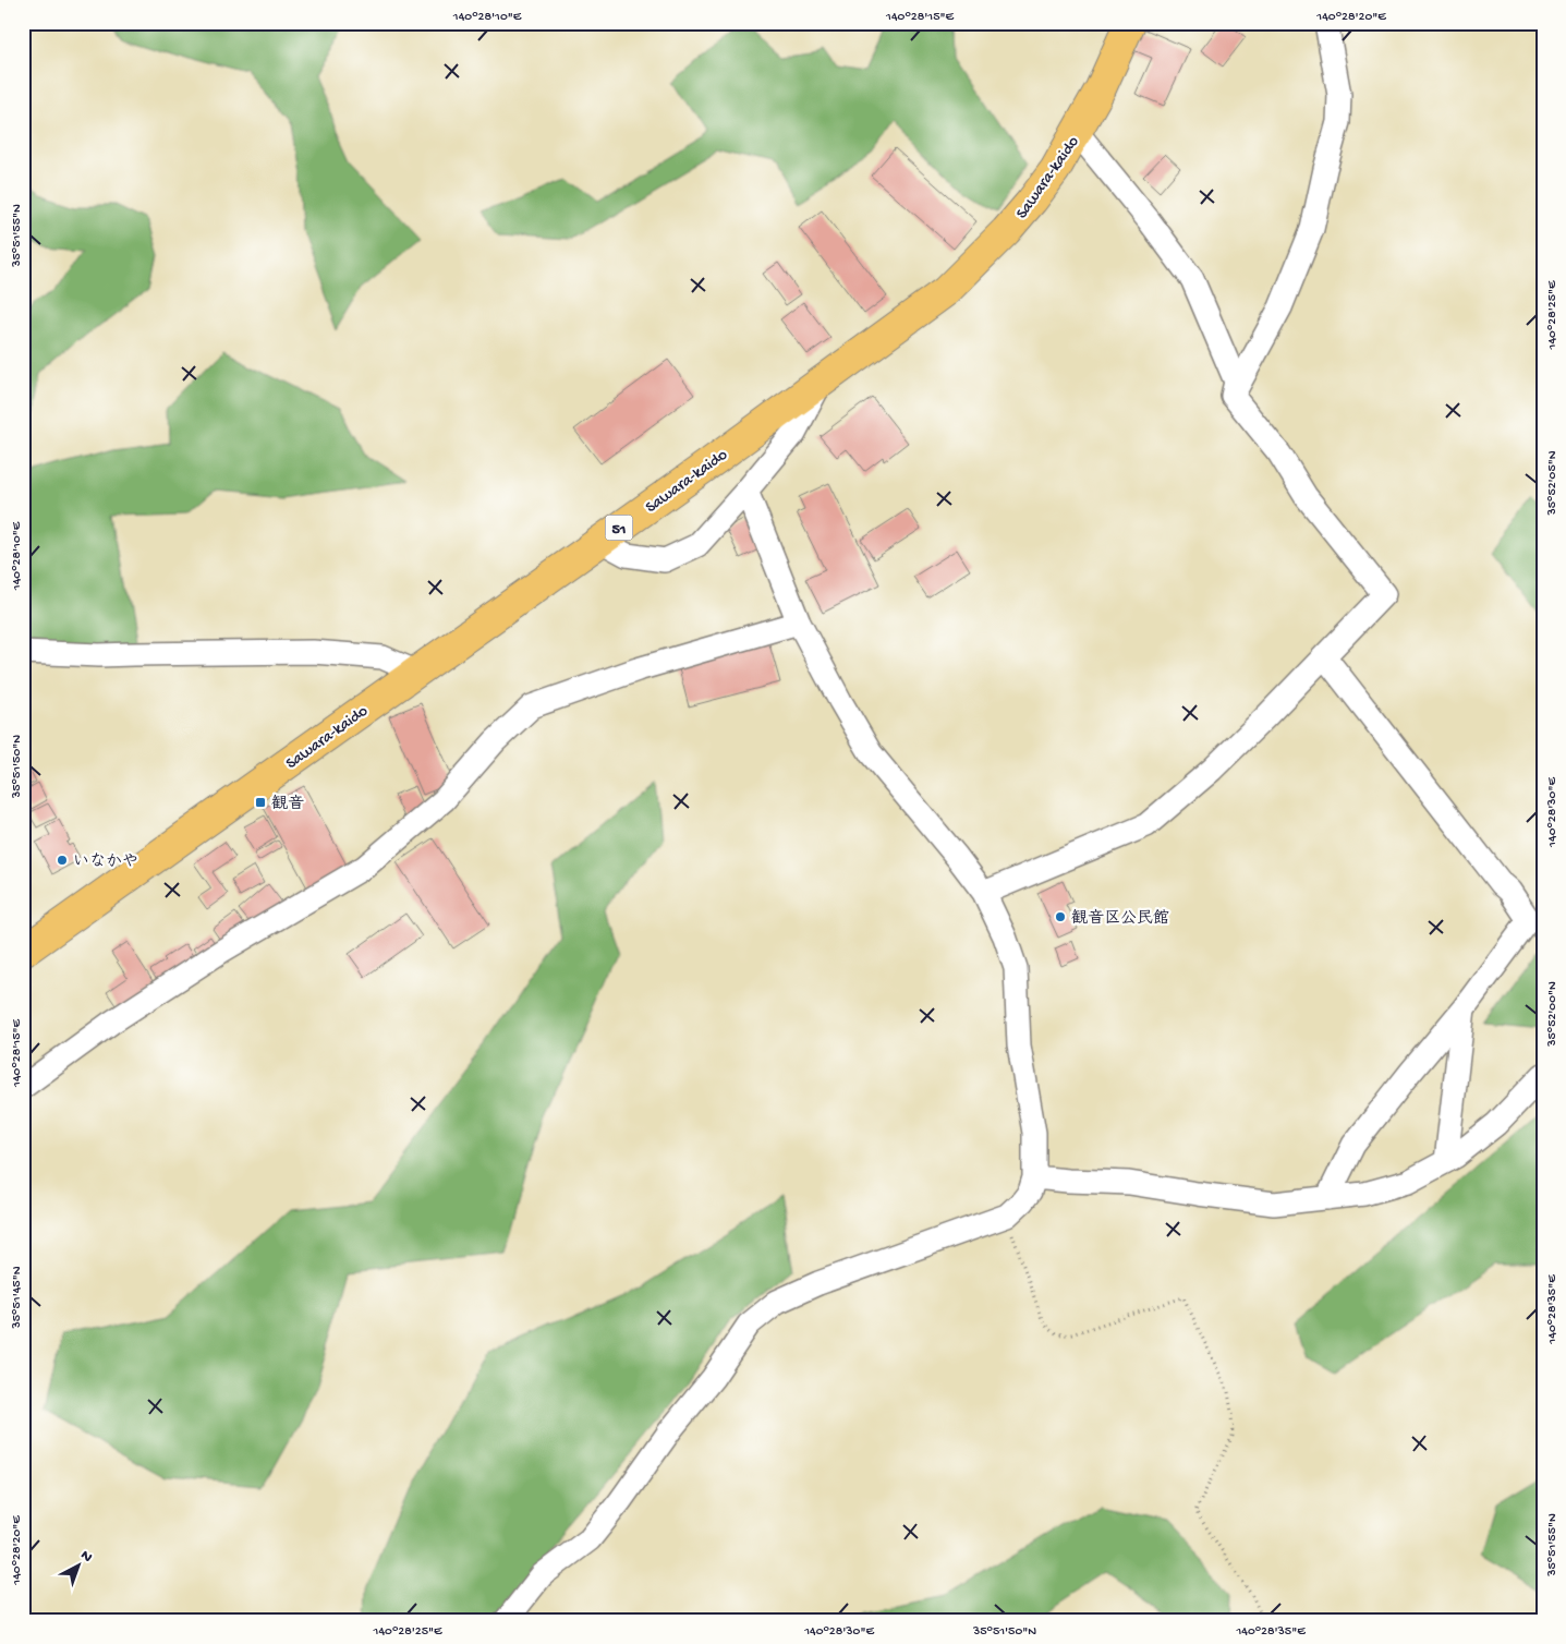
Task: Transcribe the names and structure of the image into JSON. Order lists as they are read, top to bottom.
{
  "streets": {
    "highway": ["Sawara-kaido", "51"]
  },
  "places": {
    "transit": ["観音"],
    "other": ["いなかや", "観音区公民館"]
  },
  "north": "top right",
  "coordinates": [
    "140°28'10\"E",
    "140°28'15\"E",
    "140°28'20\"E",
    "35°51'55\"N",
    "140°28'25\"E",
    "35°52'05\"N",
    "35°51'50\"N",
    "140°28'30\"E",
    "35°52'00\"N",
    "35°51'45\"N",
    "140°28'35\"E"
  ]
}
